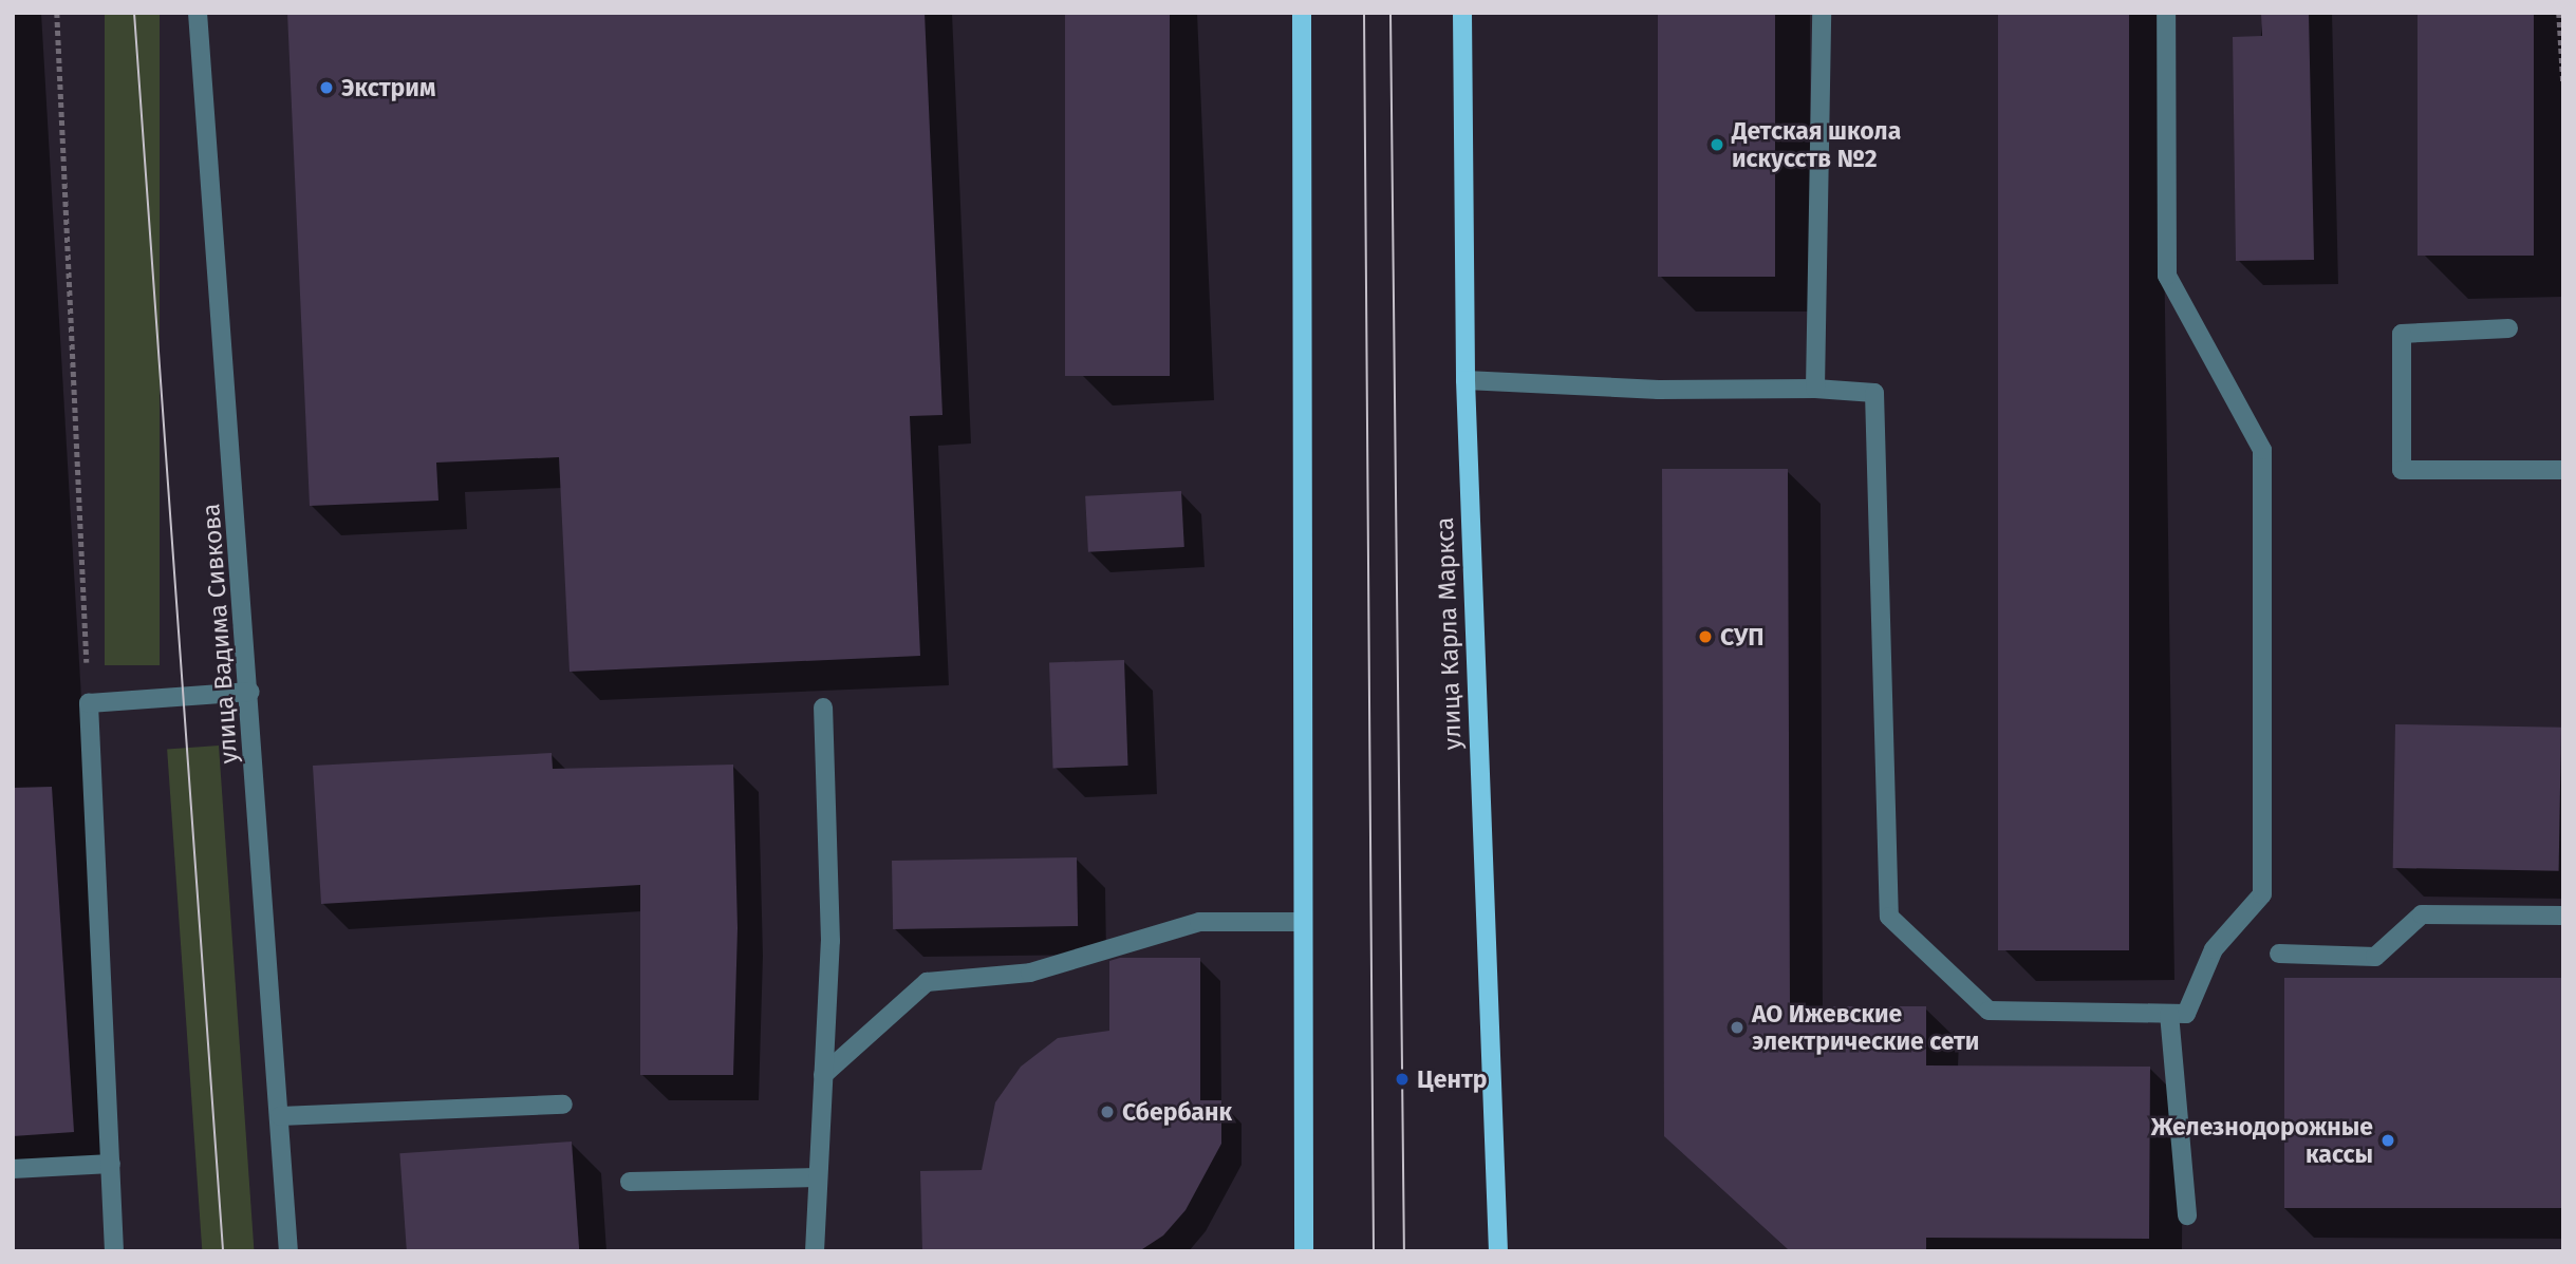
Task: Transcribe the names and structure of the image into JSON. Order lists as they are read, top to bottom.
{
  "streets": {
    "main road": ["улица Карла Маркса"],
    "street": ["улица Вадима Сивкова"]
  },
  "places": [
    "Экстрим",
    "Детская школа искусств №2",
    "СУП",
    "АО Ижевские электрические сети",
    "Центр",
    "Сбербанк",
    "Железнодорожные кассы"
  ]
}
